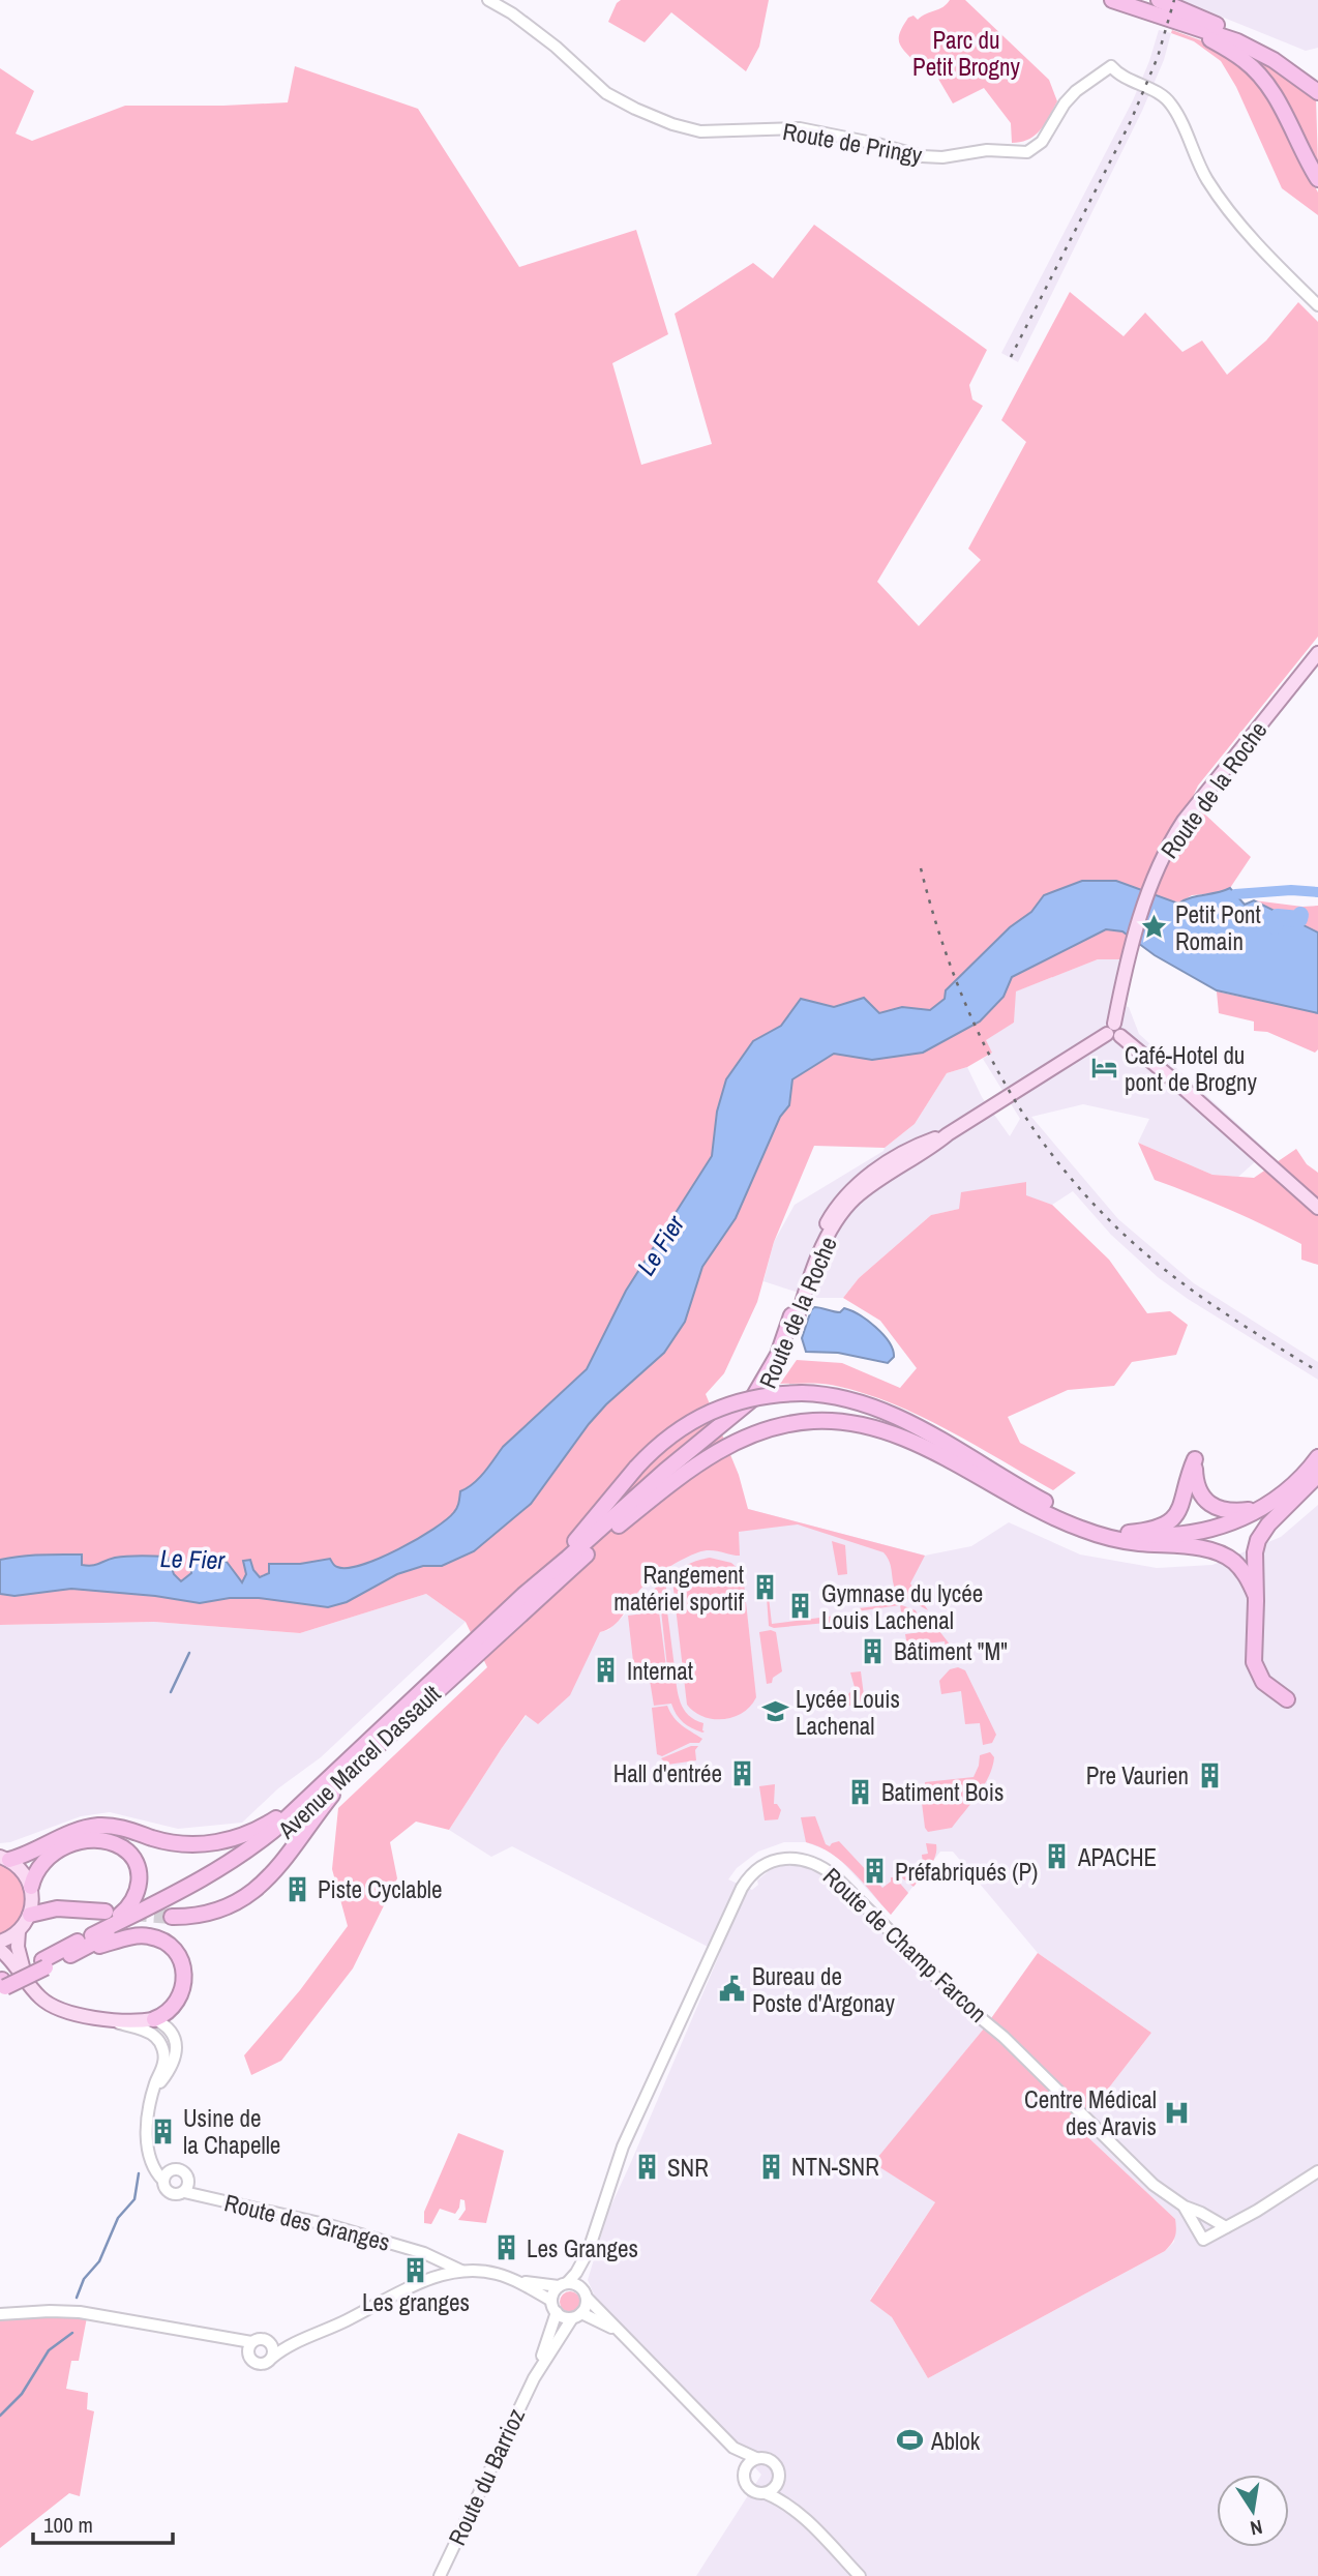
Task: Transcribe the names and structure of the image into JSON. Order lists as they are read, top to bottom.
{
  "streets": {
    "highway": ["Route de la Roche", "Avenue Marcel Dassault"],
    "street": [
      "Route de Pringy",
      "Route de Champ Farcon",
      "Route des Granges",
      "Route du Barrioz"
    ]
  },
  "crossings": [
    ["Route de la Roche", "Avenue Marcel Dassault"],
    ["Route de Champ Farcon", "Route du Barrioz"]
  ],
  "water": ["Le Fier"],
  "parks": ["Parc du Petit Brogny"],
  "places": {
    "place": ["Petit Pont Romain"],
    "hotel": ["Café-Hotel du pont de Brogny"],
    "building": [
      "Rangement matériel sportif",
      "Gymnase du lycée Louis Lachenal",
      "Bâtiment \"M\"",
      "Internat",
      "Hall d'entrée",
      "Pre Vaurien",
      "Batiment Bois",
      "APACHE",
      "Préfabriqués (P)",
      "Piste Cyclable",
      "Usine de la Chapelle",
      "NTN-SNR",
      "SNR",
      "Les Granges",
      "Les granges"
    ],
    "school or university": ["Lycée Louis Lachenal"],
    "public building": ["Bureau de Poste d'Argonay"],
    "hospital": ["Centre Médical des Aravis"],
    "sports": ["Ablok"]
  },
  "scale_bar": "100 m",
  "north": "bottom"
}
